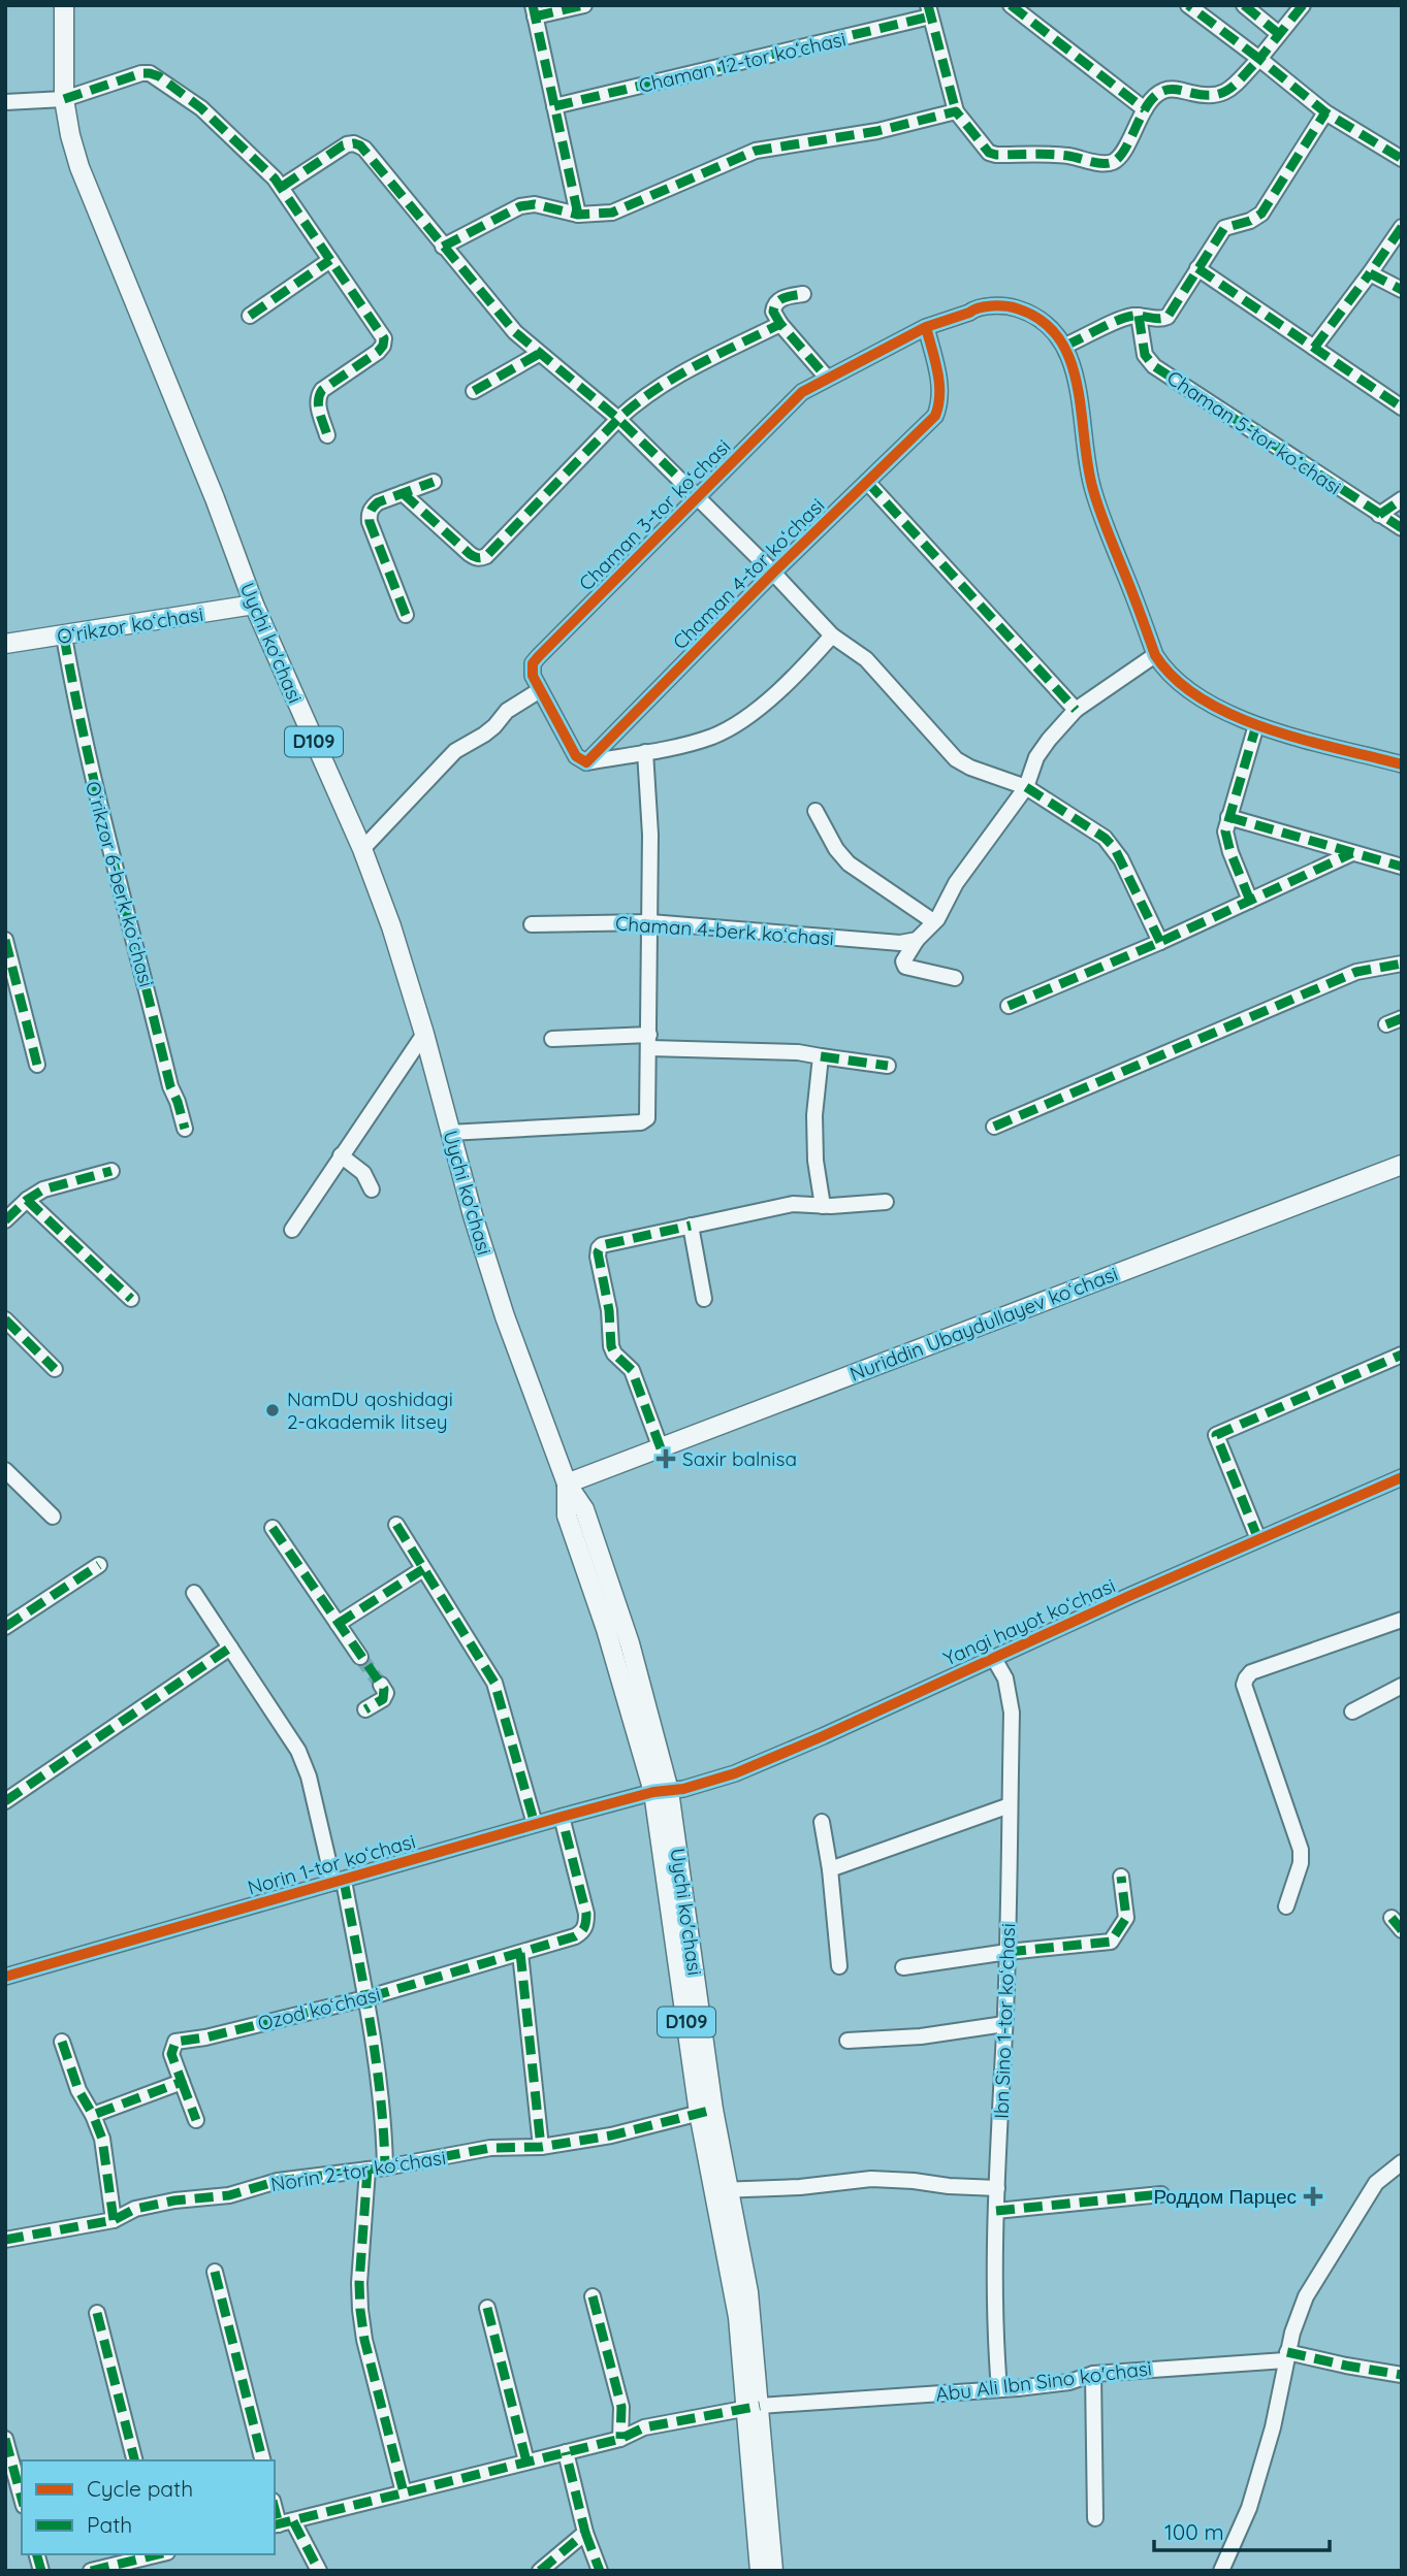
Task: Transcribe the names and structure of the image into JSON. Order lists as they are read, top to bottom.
{
  "streets": {
    "main road": [
      "Oʻrikzor koʻchasi",
      "Uychi ko'chasi",
      "D109",
      "Nuriddin Ubaydullayev koʻchasi"
    ],
    "street": [
      "Chaman 12-tor koʻchasi",
      "Chaman 5-tor koʻchasi",
      "Chaman 3-tor koʻchasi",
      "Chaman 4-tor koʻchasi",
      "Oʻrikzor 6-berk koʻchasi",
      "Chaman 4-berk koʻchasi",
      "Yangi hayot koʻchasi",
      "Norin 1-tor koʻchasi",
      "Ozod koʻchasi",
      "Ibn Sino 1-tor koʻchasi",
      "Norin 2-tor koʻchasi",
      "Abu Ali Ibn Sino ko'chasi"
    ]
  },
  "crossings": [
    ["Chaman 3-tor koʻchasi", "Chaman 4-tor koʻchasi"],
    ["Oʻrikzor koʻchasi", "Uychi ko'chasi"],
    ["Oʻrikzor koʻchasi", "Oʻrikzor 6-berk koʻchasi"],
    ["Uychi ko'chasi", "Nuriddin Ubaydullayev koʻchasi"],
    ["Uychi ko'chasi", "Yangi hayot koʻchasi"],
    ["Uychi ko'chasi", "Norin 1-tor koʻchasi"],
    ["Uychi ko'chasi", "Norin 2-tor koʻchasi"],
    ["Uychi ko'chasi", "Abu Ali Ibn Sino ko'chasi"],
    ["Yangi hayot koʻchasi", "Norin 1-tor koʻchasi"],
    ["Yangi hayot koʻchasi", "Ibn Sino 1-tor koʻchasi"],
    ["Norin 1-tor koʻchasi", "Ozod koʻchasi"],
    ["Ibn Sino 1-tor koʻchasi", "Abu Ali Ibn Sino ko'chasi"]
  ],
  "places": {
    "other": ["NamDU qoshidagi 2-akademik litsey"],
    "health": ["Saxir balnisa", "Роддом Парцес"]
  },
  "legend": ["Cycle path", "Path"],
  "scale_bar": "100 m"
}
